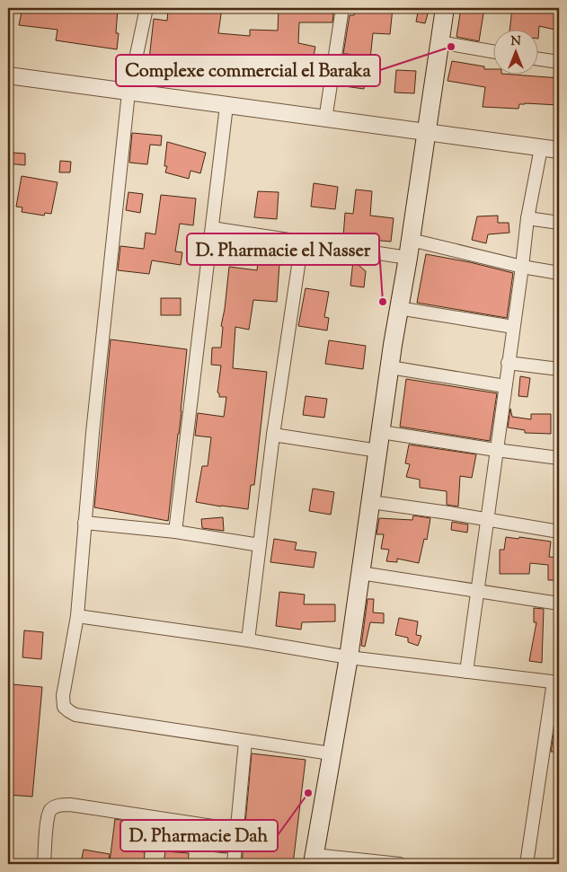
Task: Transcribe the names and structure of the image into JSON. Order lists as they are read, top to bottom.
{
  "places": ["Complexe commercial el Baraka", "D. Pharmacie el Nasser", "D. Pharmacie Dah"],
  "north": "top"
}
